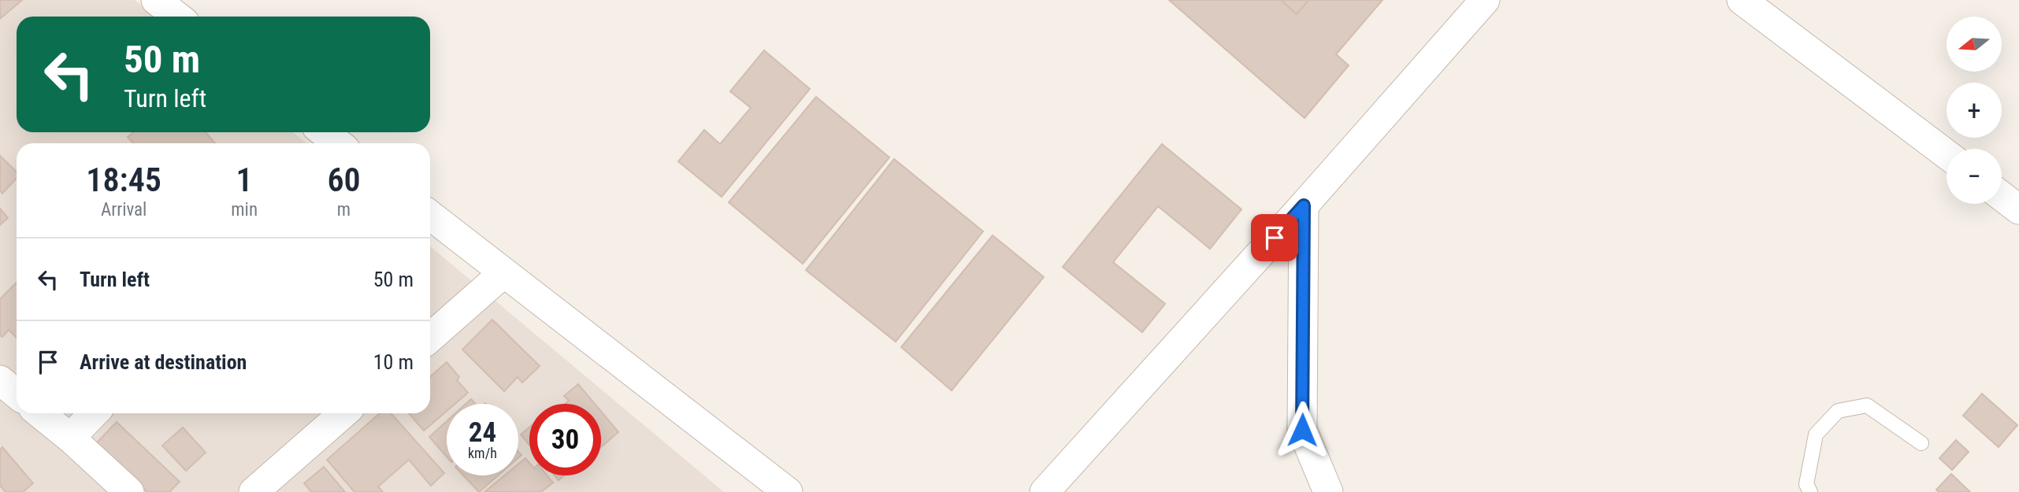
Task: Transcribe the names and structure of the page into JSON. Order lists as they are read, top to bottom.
{
  "north": "left",
  "page": {
    "map_buttons": ["+", "−"],
    "turn": ["50 m", "Turn left"],
    "eta": [
      "18:45",
      "Arrival",
      "1",
      "min",
      "60",
      "m"
    ],
    "list": [
      {
        "name": "Turn left",
        "value": "50 m"
      },
      {
        "name": "Arrive at destination",
        "value": "10 m"
      }
    ],
    "speed": "24 km/h",
    "limit": "30"
  }
}
